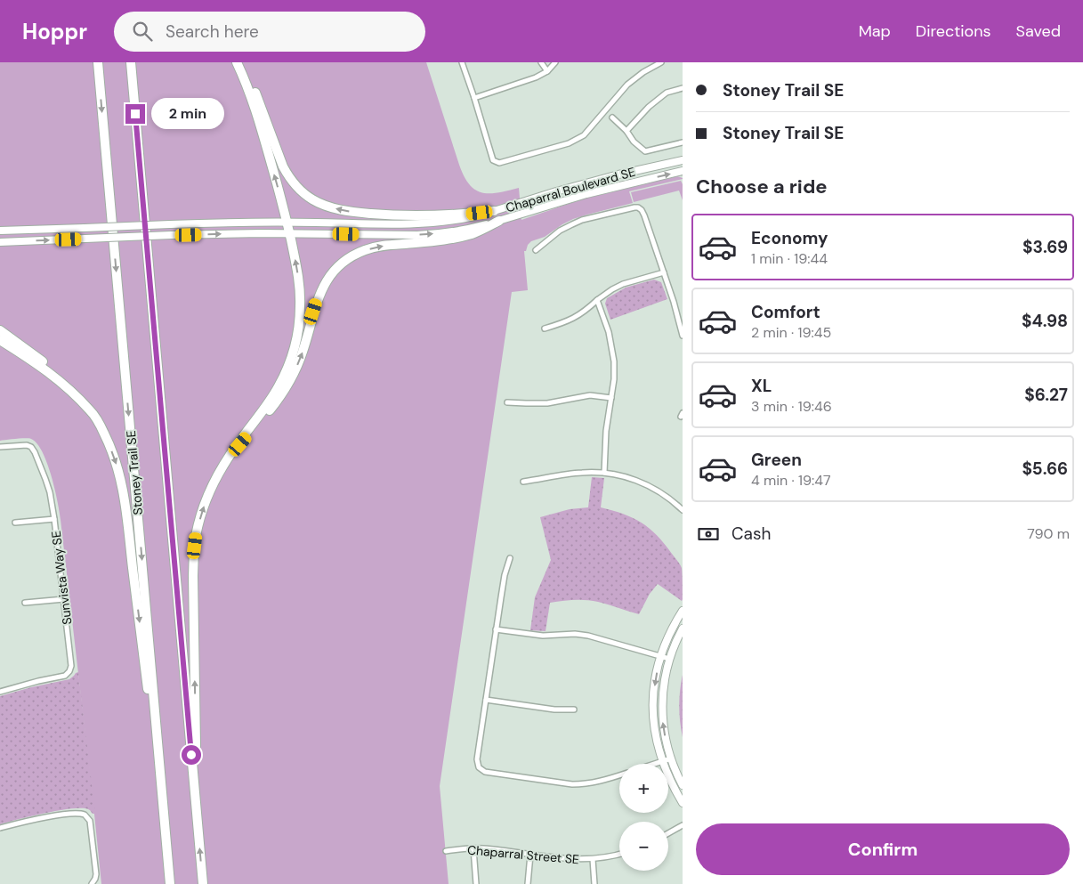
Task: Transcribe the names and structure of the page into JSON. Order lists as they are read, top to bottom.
{
  "streets": {
    "highway": ["Stoney Trail SE"],
    "main road": ["Chaparral Boulevard SE"],
    "street": ["Sunvista Way SE", "Chaparral Street SE"]
  },
  "page": {
    "header": "Hoppr",
    "search": "Search here",
    "nav": ["Map", "Directions", "Saved"],
    "banner": ["Stoney Trail SE", "Stoney Trail SE"],
    "bubble": "2 min",
    "heading": "Choose a ride",
    "list": [
      {
        "name": "Economy",
        "note": "1 min · 19:44",
        "value": "$3.69"
      },
      {
        "name": "Comfort",
        "note": "2 min · 19:45",
        "value": "$4.98"
      },
      {
        "name": "XL",
        "note": "3 min · 19:46",
        "value": "$6.27"
      },
      {
        "name": "Green",
        "note": "4 min · 19:47",
        "value": "$5.66"
      }
    ],
    "pay": ["Cash", "790 m"],
    "map_buttons": ["+", "−"],
    "buttons": "Confirm"
  }
}
